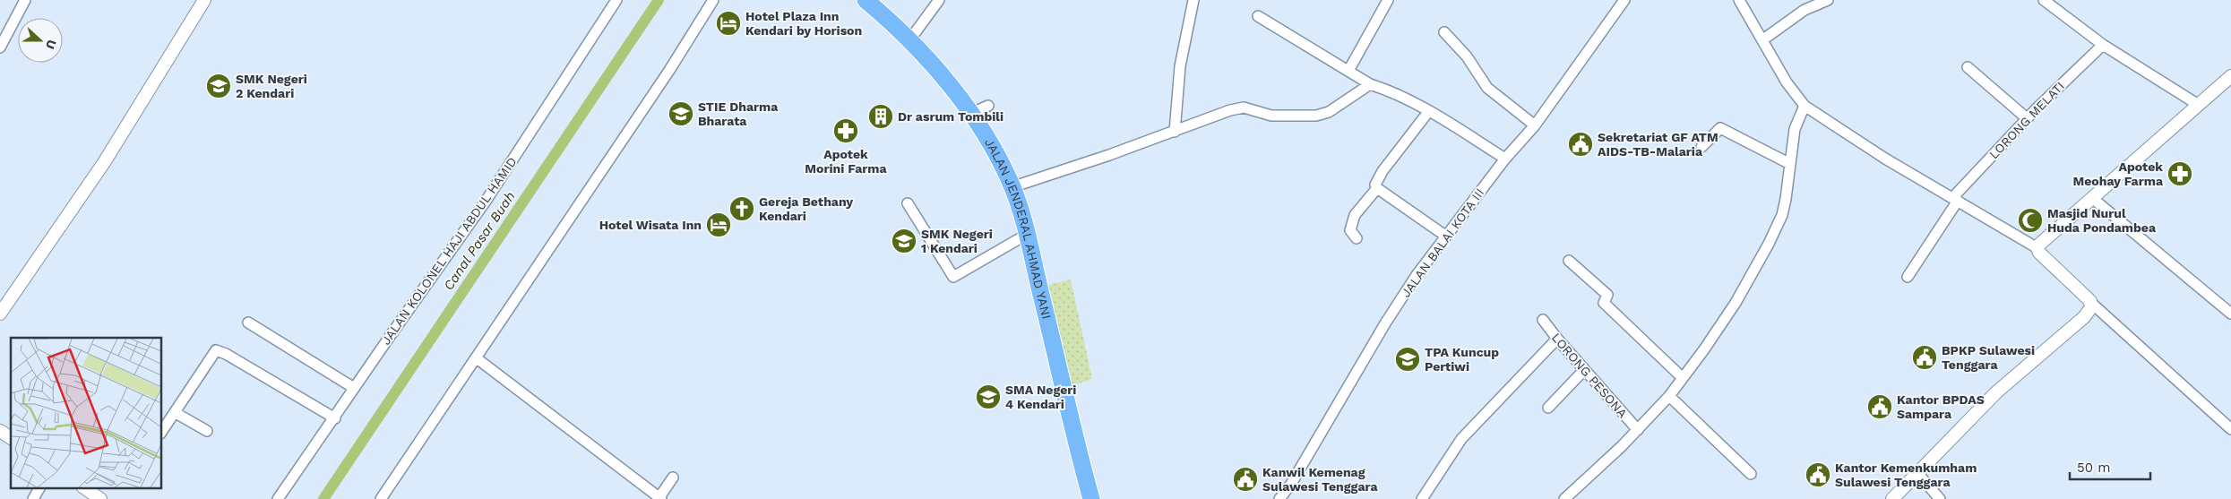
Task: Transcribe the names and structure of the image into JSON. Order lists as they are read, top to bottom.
{
  "streets": {
    "highway": ["JALAN JENDERAL AHMAD YANI"],
    "street": [
      "LORONG MELATI",
      "JALAN BALAI KOTA III",
      "JALAN KOLONEL HAJI ABDUL HAMID",
      "LORONG PESONA"
    ]
  },
  "water": ["Canal Pasar Buah"],
  "places": {
    "hotel": ["Hotel Plaza Inn Kendari by Horison", "Hotel Wisata Inn"],
    "school or university": [
      "SMK Negeri 2 Kendari",
      "STIE Dharma Bharata",
      "SMK Negeri 1 Kendari",
      "TPA Kuncup Pertiwi",
      "SMA Negeri 4 Kendari"
    ],
    "building": ["Dr asrum Tombili"],
    "pharmacy": ["Apotek Morini Farma", "Apotek Meohay Farma"],
    "public building": [
      "Sekretariat GF ATM AIDS-TB-Malaria",
      "BPKP Sulawesi Tenggara",
      "Kantor BPDAS Sampara",
      "Kantor Kemenkumham Sulawesi Tenggara",
      "Kanwil Kemenag Sulawesi Tenggara"
    ],
    "church": ["Gereja Bethany Kendari"],
    "mosque": ["Masjid Nurul Huda Pondambea"]
  },
  "scale_bar": "50 m",
  "north": "right"
}
